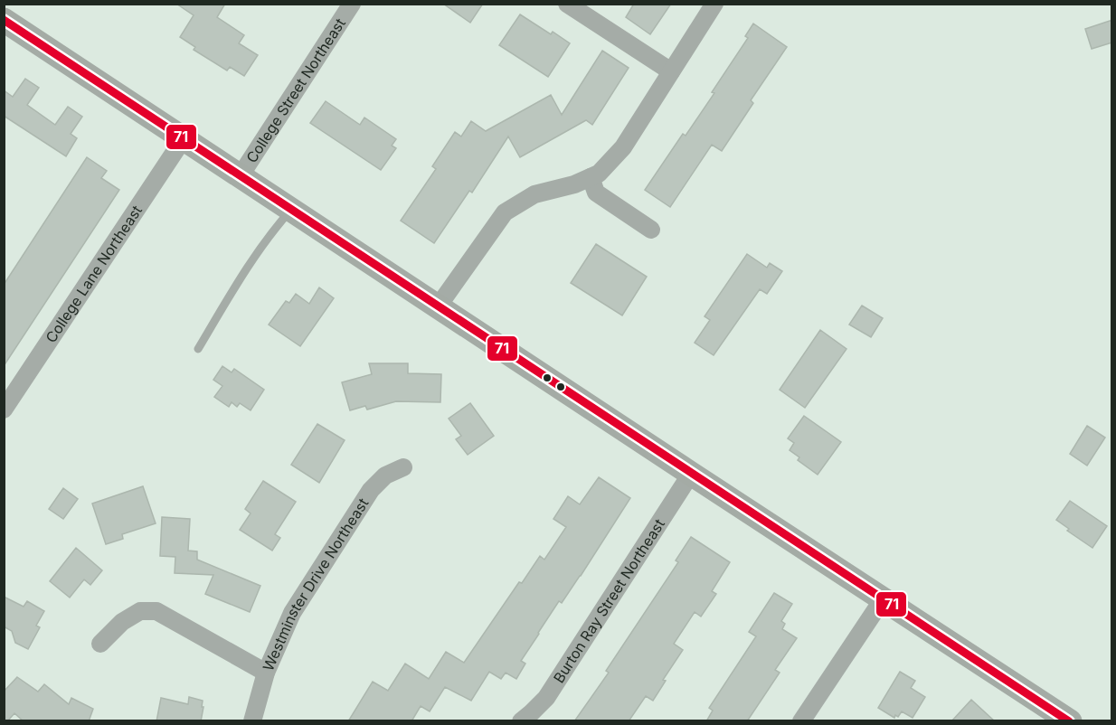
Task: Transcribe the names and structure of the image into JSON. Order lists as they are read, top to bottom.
{
  "streets": {
    "street": [
      "College Street Northeast",
      "College Lane Northeast",
      "Westminster Drive Northeast",
      "Burton Ray Street Northeast"
    ]
  },
  "lines": ["transit line 71"]
}
